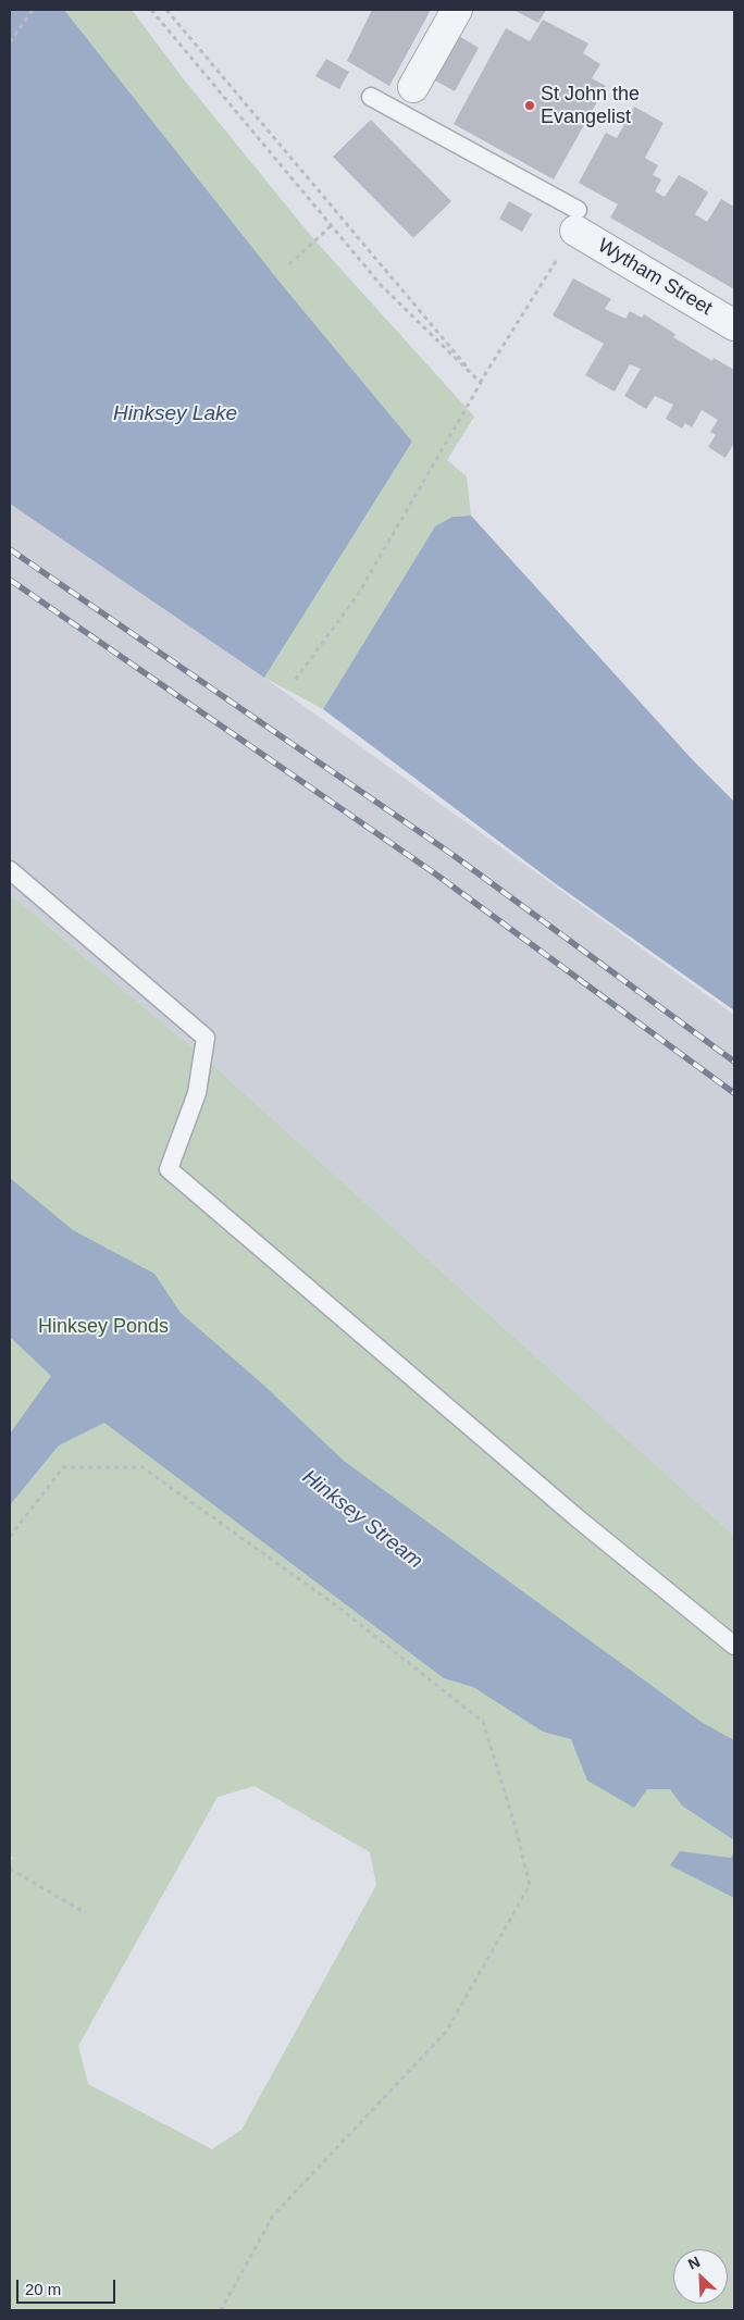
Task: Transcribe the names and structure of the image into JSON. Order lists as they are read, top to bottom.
{
  "streets": {
    "street": ["Wytham Street"]
  },
  "water": ["Hinksey Lake", "Hinksey Stream"],
  "parks": ["Hinksey Ponds"],
  "places": ["St John the Evangelist"],
  "scale_bar": "20 m",
  "north": "top left"
}
